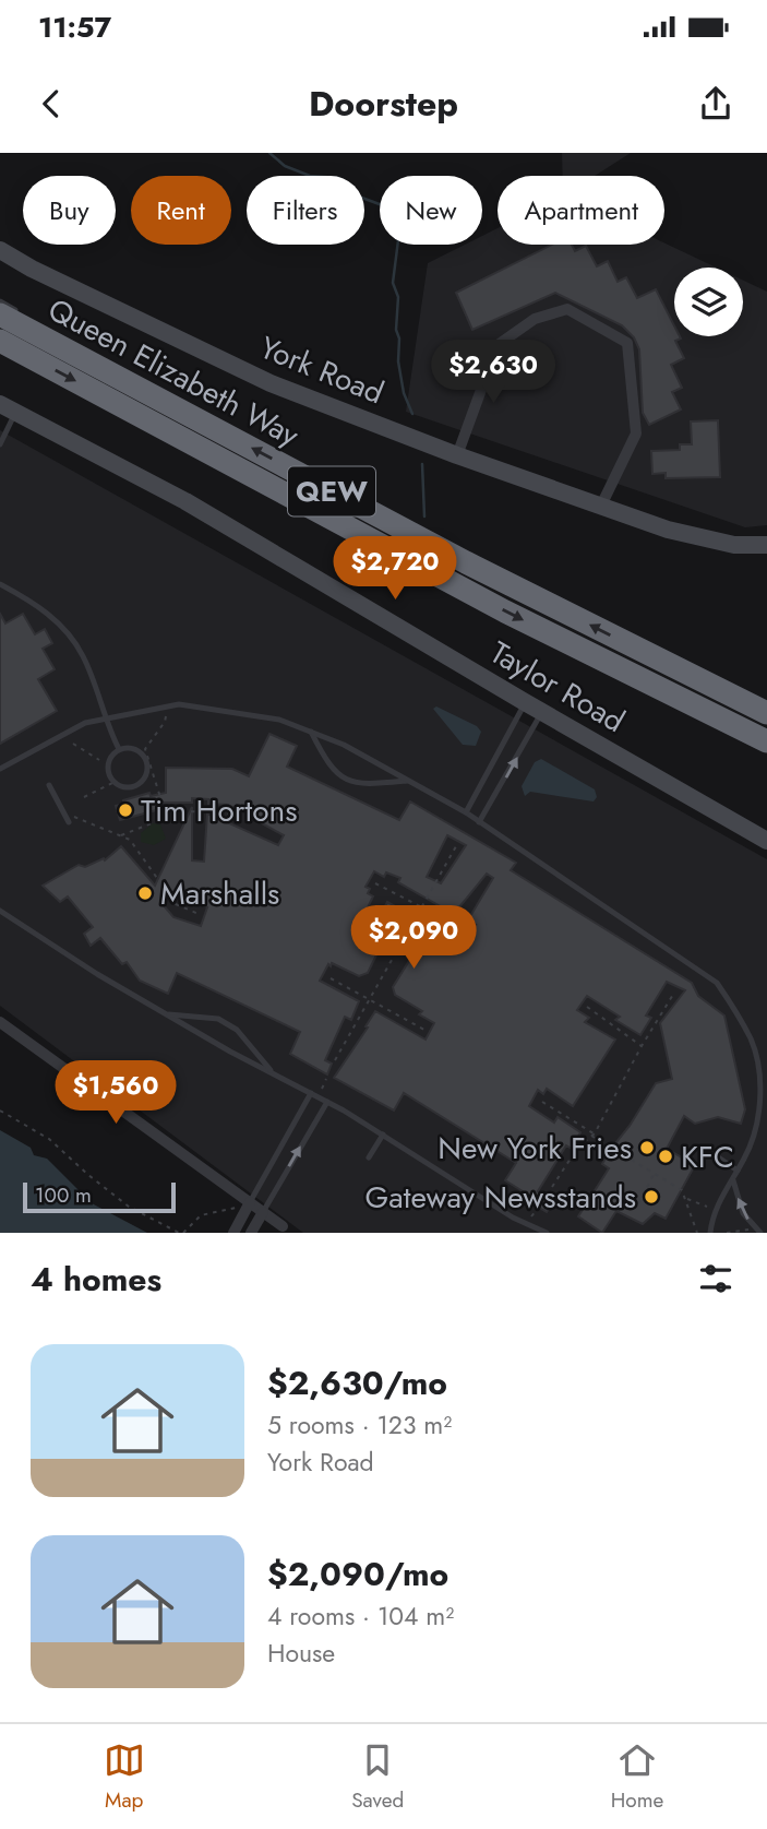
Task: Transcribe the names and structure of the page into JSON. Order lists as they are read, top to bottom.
{
  "streets": {
    "highway": ["Queen Elizabeth Way", "QEW"],
    "main road": ["York Road", "Taylor Road"]
  },
  "places": [
    "Tim Hortons",
    "Marshalls",
    "New York Fries",
    "KFC",
    "Gateway Newsstands"
  ],
  "scale_bar": "100 m",
  "page": {
    "status": "11:57",
    "header": "Doorstep",
    "chip": [
      "Buy",
      "Rent",
      "Filters",
      "New",
      "Apartment"
    ],
    "price": [
      "$2,630",
      "$2,720",
      "$2,090",
      "$1,560"
    ],
    "scale": "100 m",
    "heading": "4 homes",
    "list": [
      {
        "name": "$2,630/mo",
        "note": "5 rooms · 123 m² · York Road"
      },
      {
        "name": "$2,090/mo",
        "note": "4 rooms · 104 m² · House"
      }
    ],
    "tabs": ["Map", "Saved", "Home"]
  }
}
